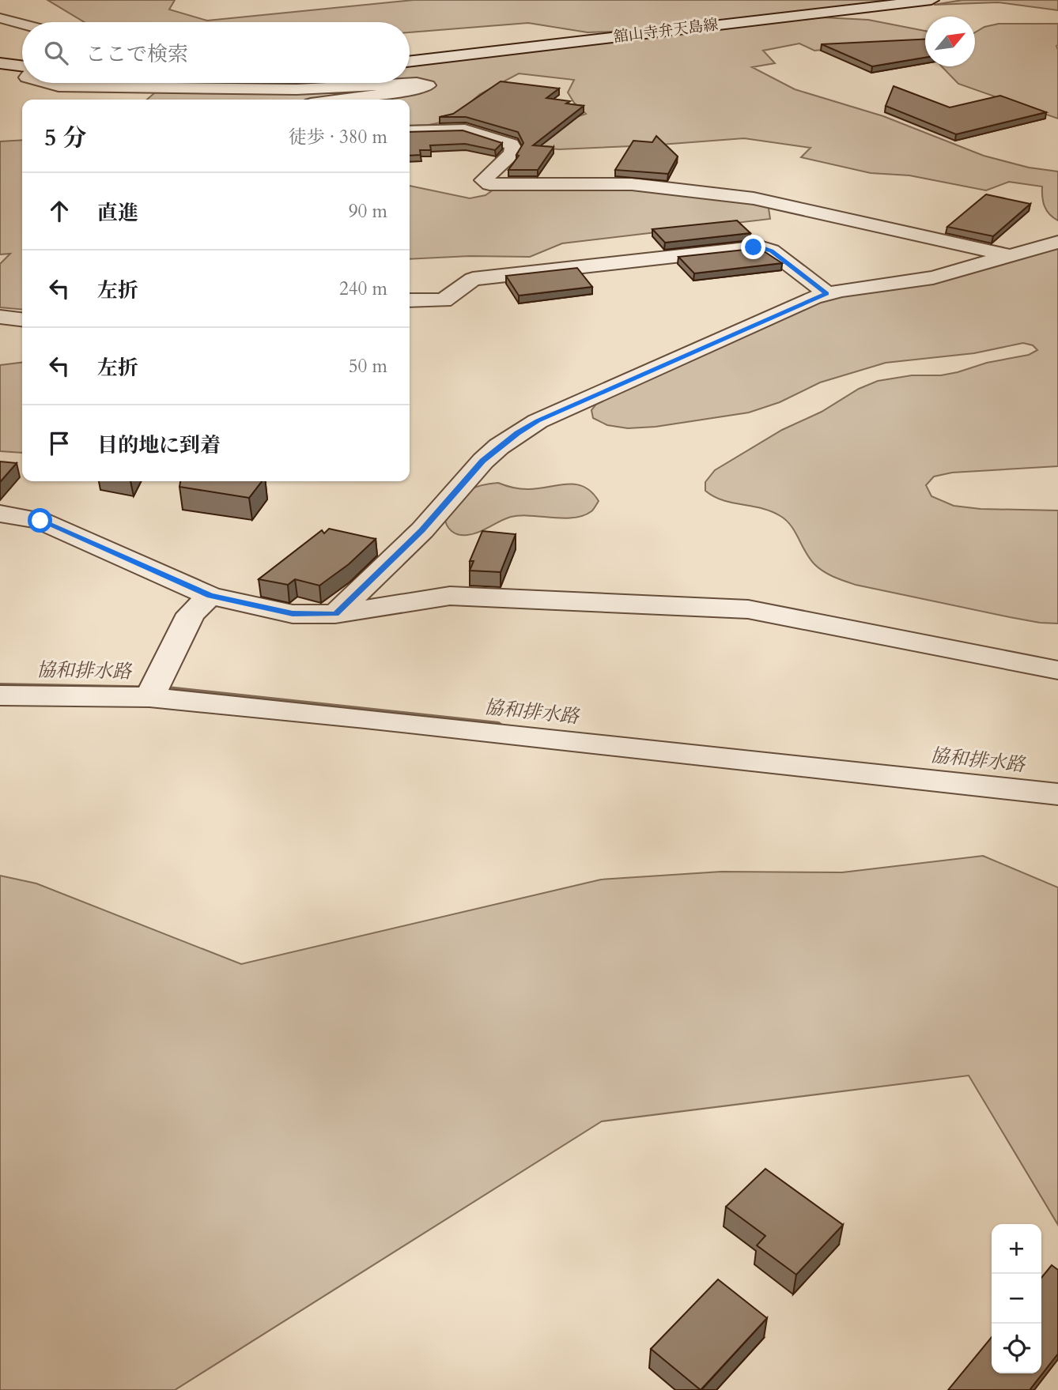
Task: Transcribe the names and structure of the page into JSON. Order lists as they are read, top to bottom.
{
  "streets": {
    "street": ["舘山寺弁天島線"]
  },
  "water": ["協和排水路"],
  "north": "top right",
  "page": {
    "search": "ここで検索",
    "heading": ["5 分", "徒歩 · 380 m"],
    "list": [
      ["直進", "90 m"],
      ["左折", "240 m"],
      ["左折", "50 m"],
      "目的地に到着"
    ],
    "map_buttons": ["+", "−"]
  }
}
